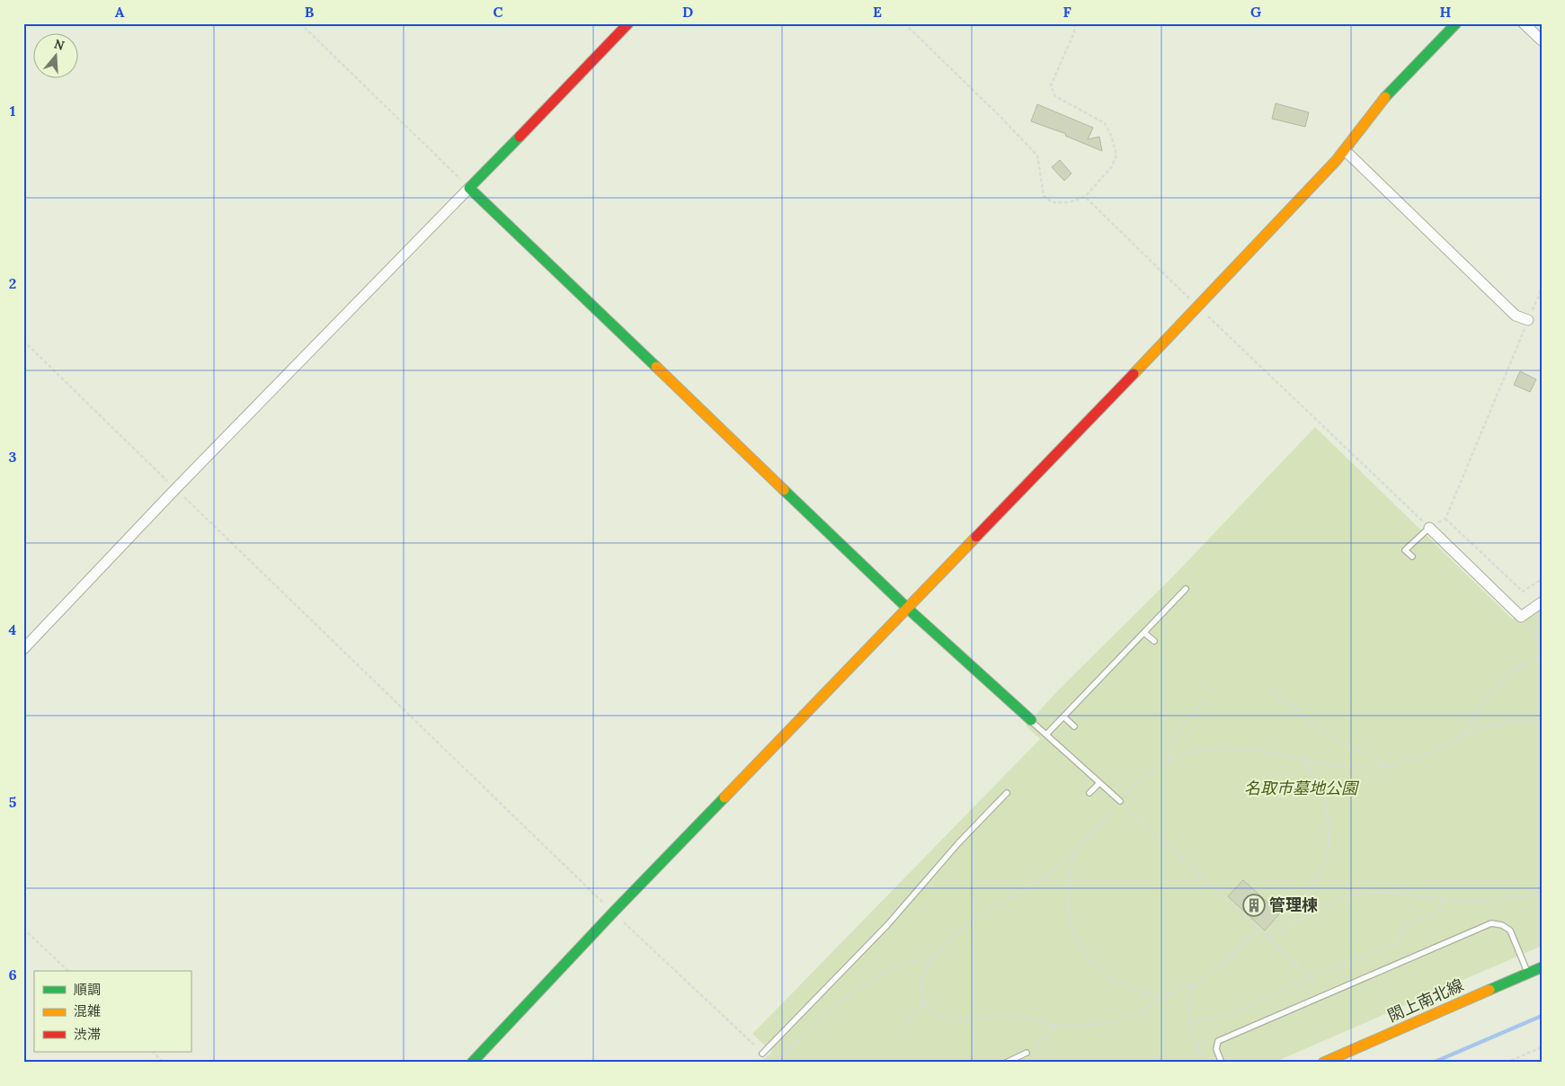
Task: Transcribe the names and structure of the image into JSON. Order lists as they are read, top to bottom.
{
  "streets": {
    "street": ["閖上南北線"]
  },
  "parks": ["名取市墓地公園"],
  "places": {
    "building": ["管理棟"]
  },
  "legend": ["順調", "混雑", "渋滞"],
  "north": "top",
  "grid": {
    "columns": [
      "A",
      "B",
      "C",
      "D",
      "E",
      "F",
      "G",
      "H"
    ],
    "rows": [
      "1",
      "2",
      "3",
      "4",
      "5",
      "6"
    ]
  }
}
